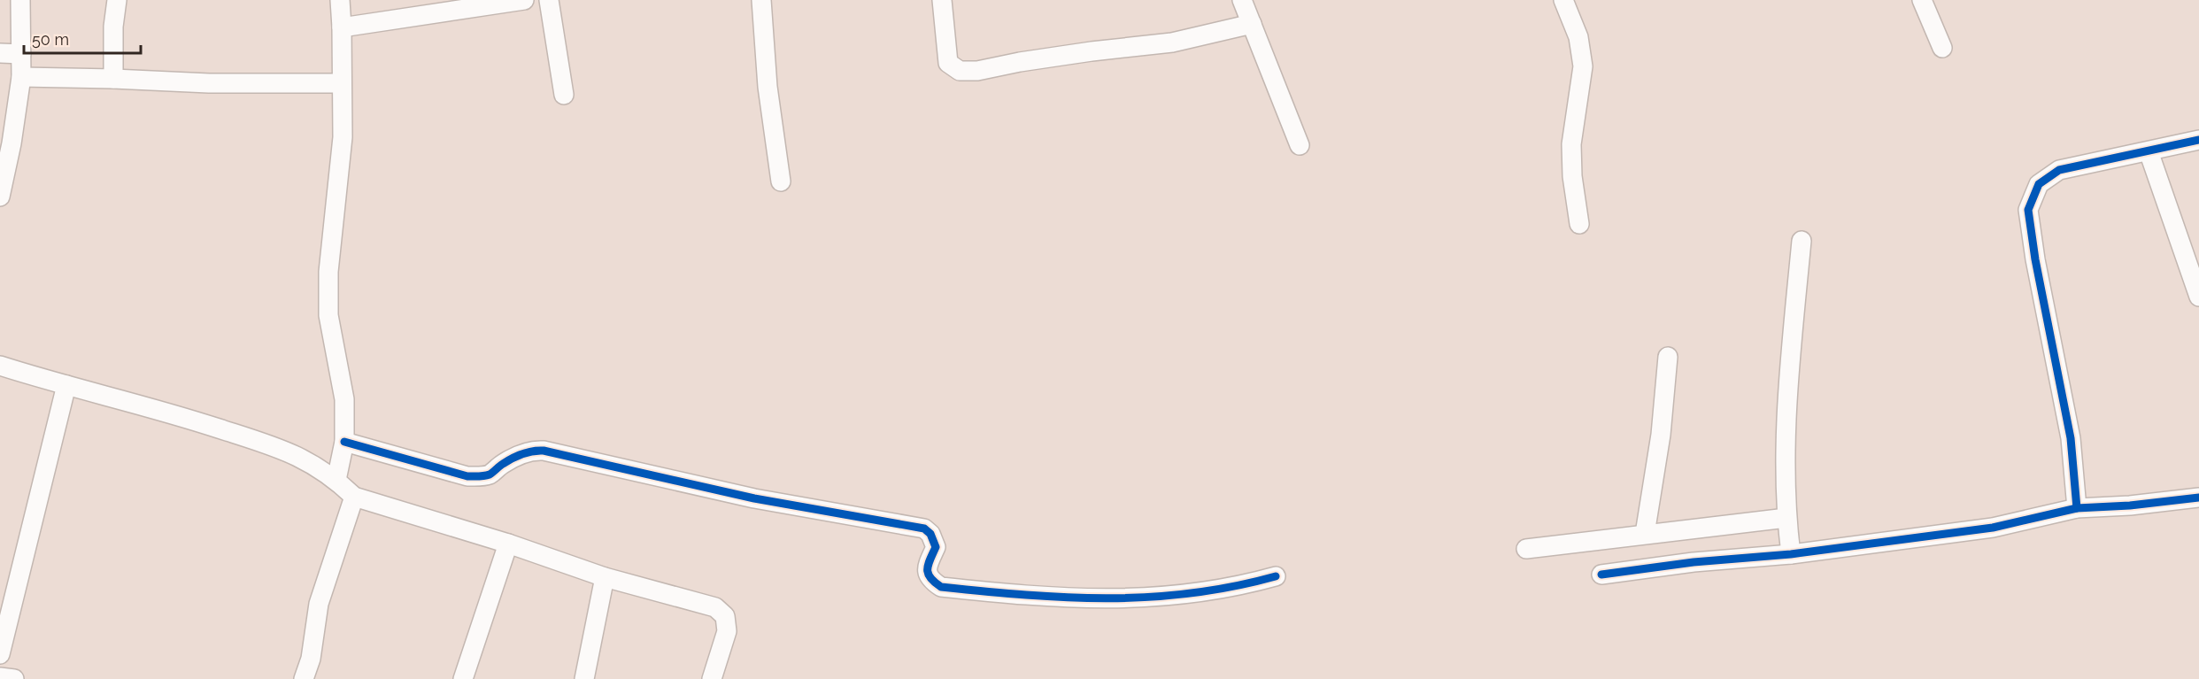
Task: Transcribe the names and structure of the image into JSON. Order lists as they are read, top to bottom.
{
  "scale_bar": "50 m"
}
